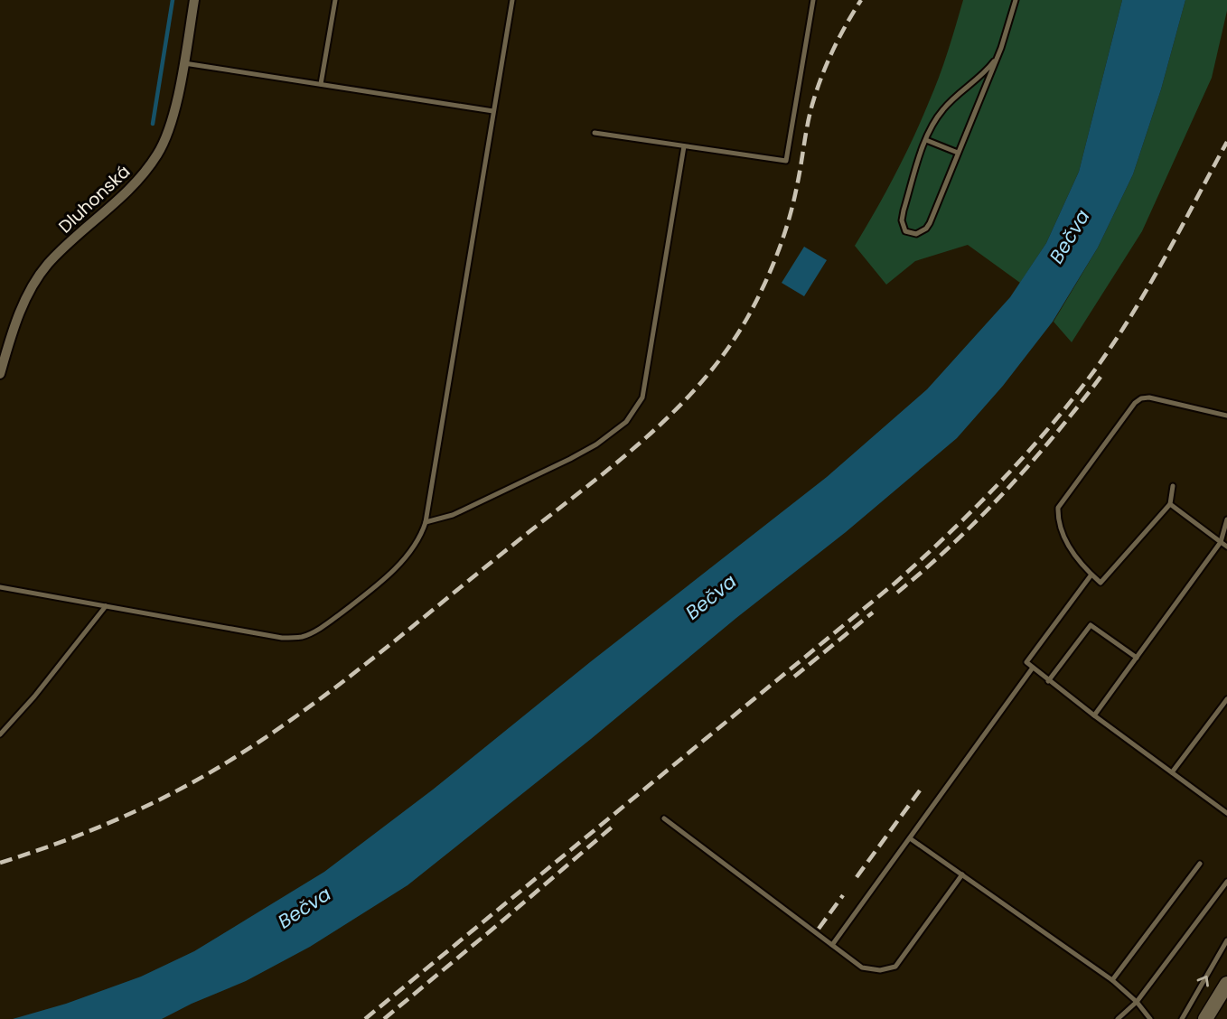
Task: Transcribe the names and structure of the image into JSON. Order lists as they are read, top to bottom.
{
  "streets": {
    "street": ["Dluhonská"]
  },
  "water": ["Bečva"]
}
